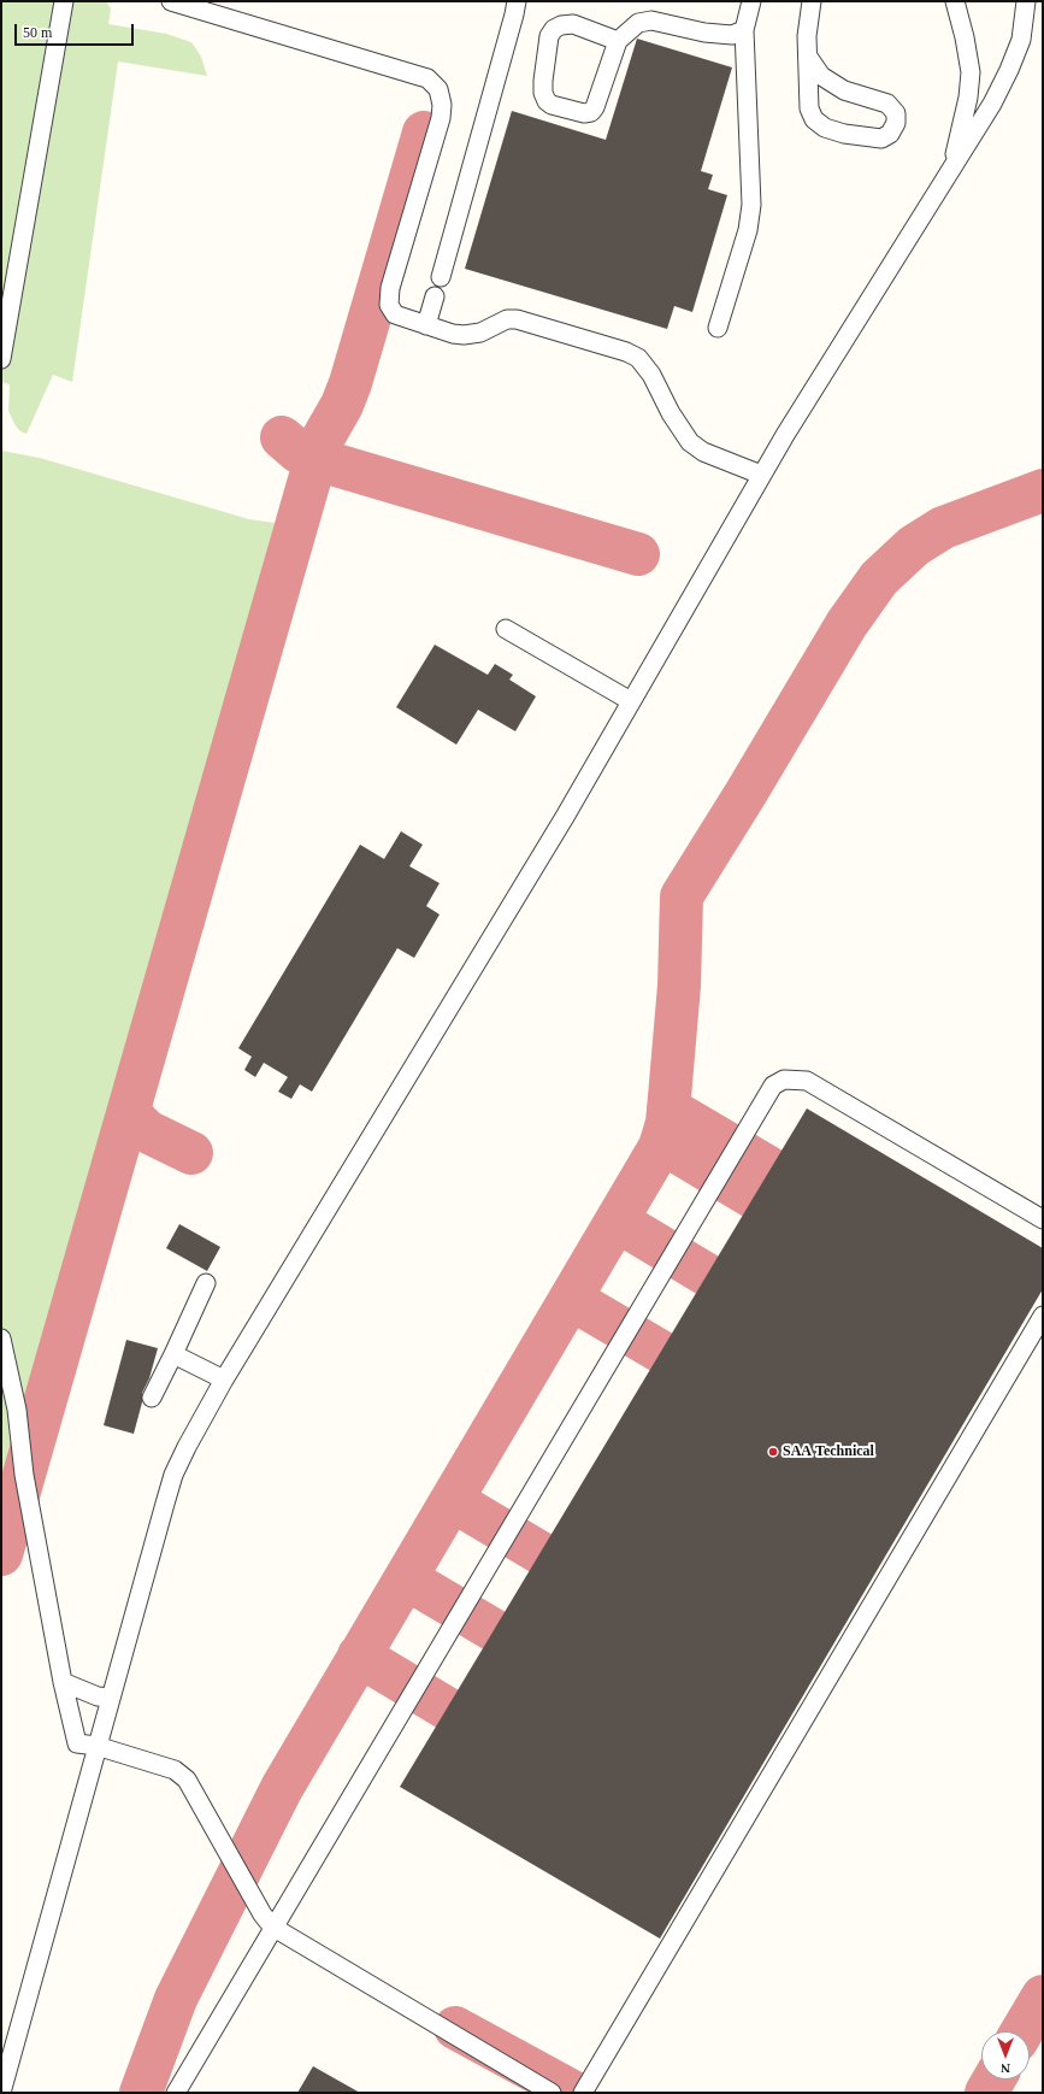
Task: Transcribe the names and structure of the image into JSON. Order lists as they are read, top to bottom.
{
  "places": ["SAA Technical"],
  "scale_bar": "50 m",
  "north": "bottom"
}
